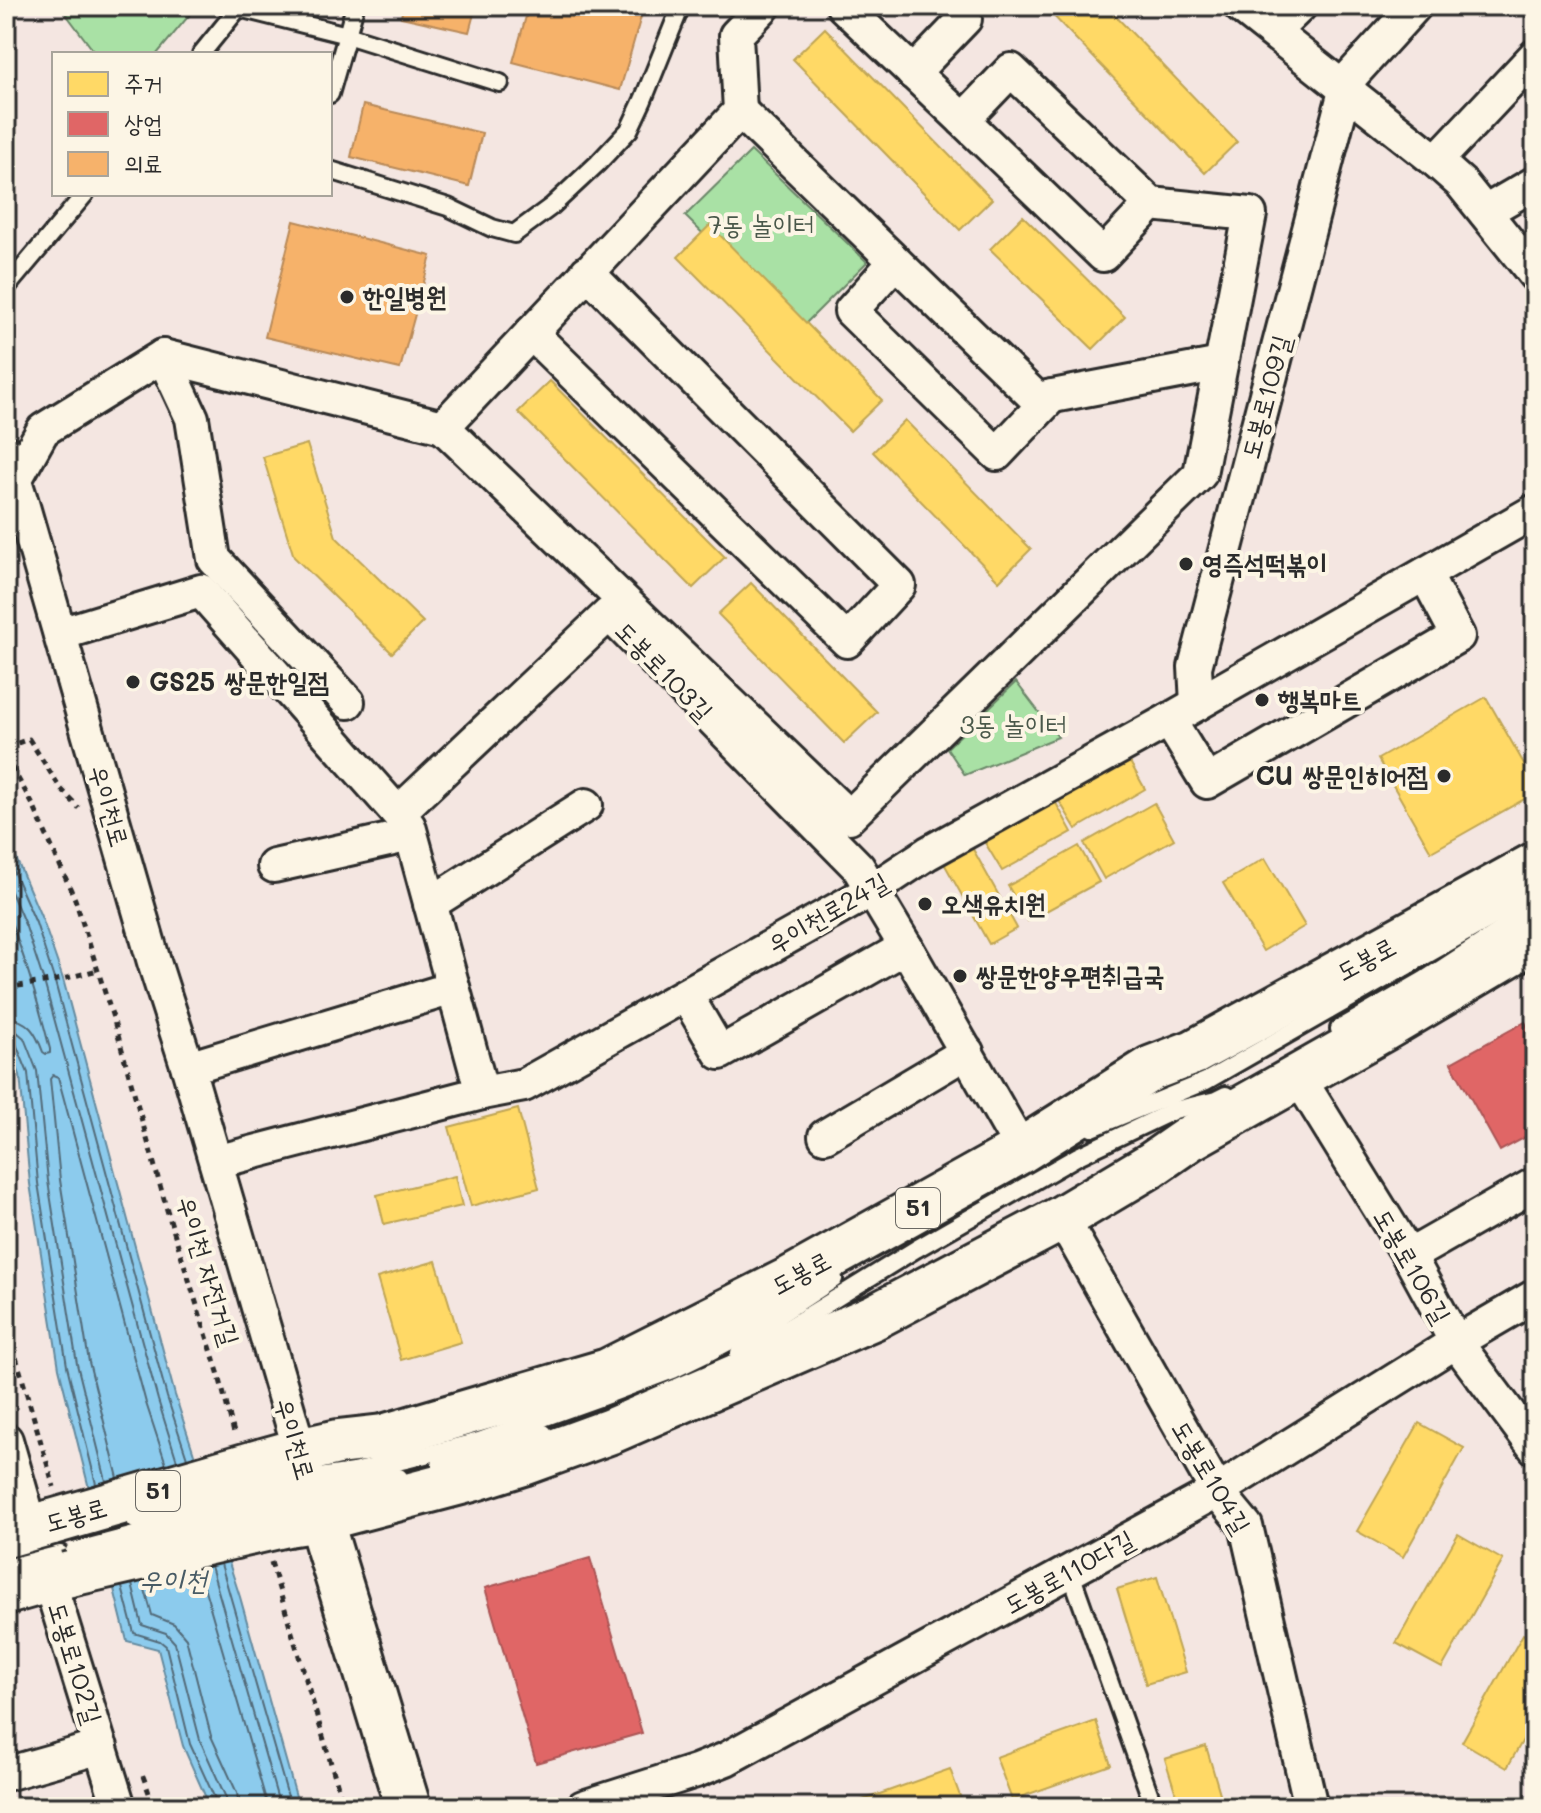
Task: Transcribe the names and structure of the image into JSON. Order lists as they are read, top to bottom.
{
  "streets": {
    "main road": ["우이천로", "도봉로", "51"],
    "street": [
      "도봉로109길",
      "도봉로103길",
      "우이천로24길",
      "도봉로106길",
      "도봉로104길",
      "도봉로110다길",
      "도봉로102길"
    ],
    "path": ["우이천 자전거길"]
  },
  "crossings": [
    ["도봉로109길", "우이천로24길"],
    ["도봉로103길", "우이천로24길"],
    ["도봉로103길", "도봉로"],
    ["우이천로", "우이천로24길"],
    ["우이천로", "도봉로"],
    ["우이천로", "51"],
    ["우이천로", "우이천 자전거길"],
    ["도봉로", "51"],
    ["도봉로", "도봉로106길"],
    ["도봉로", "우이천 자전거길"],
    ["도봉로", "도봉로104길"],
    ["도봉로", "도봉로102길"],
    ["51", "우이천 자전거길"],
    ["51", "도봉로102길"],
    ["도봉로106길", "도봉로110다길"],
    ["도봉로104길", "도봉로110다길"]
  ],
  "water": ["우이천"],
  "parks": ["7동 놀이터", "3동 놀이터"],
  "places": [
    "한일병원",
    "영즉석떡볶이",
    "GS25 쌍문한일점",
    "행복마트",
    "CU 쌍문인히어점",
    "오색유치원",
    "쌍문한양우편취급국"
  ],
  "legend": ["주거", "상업", "의료"]
}
